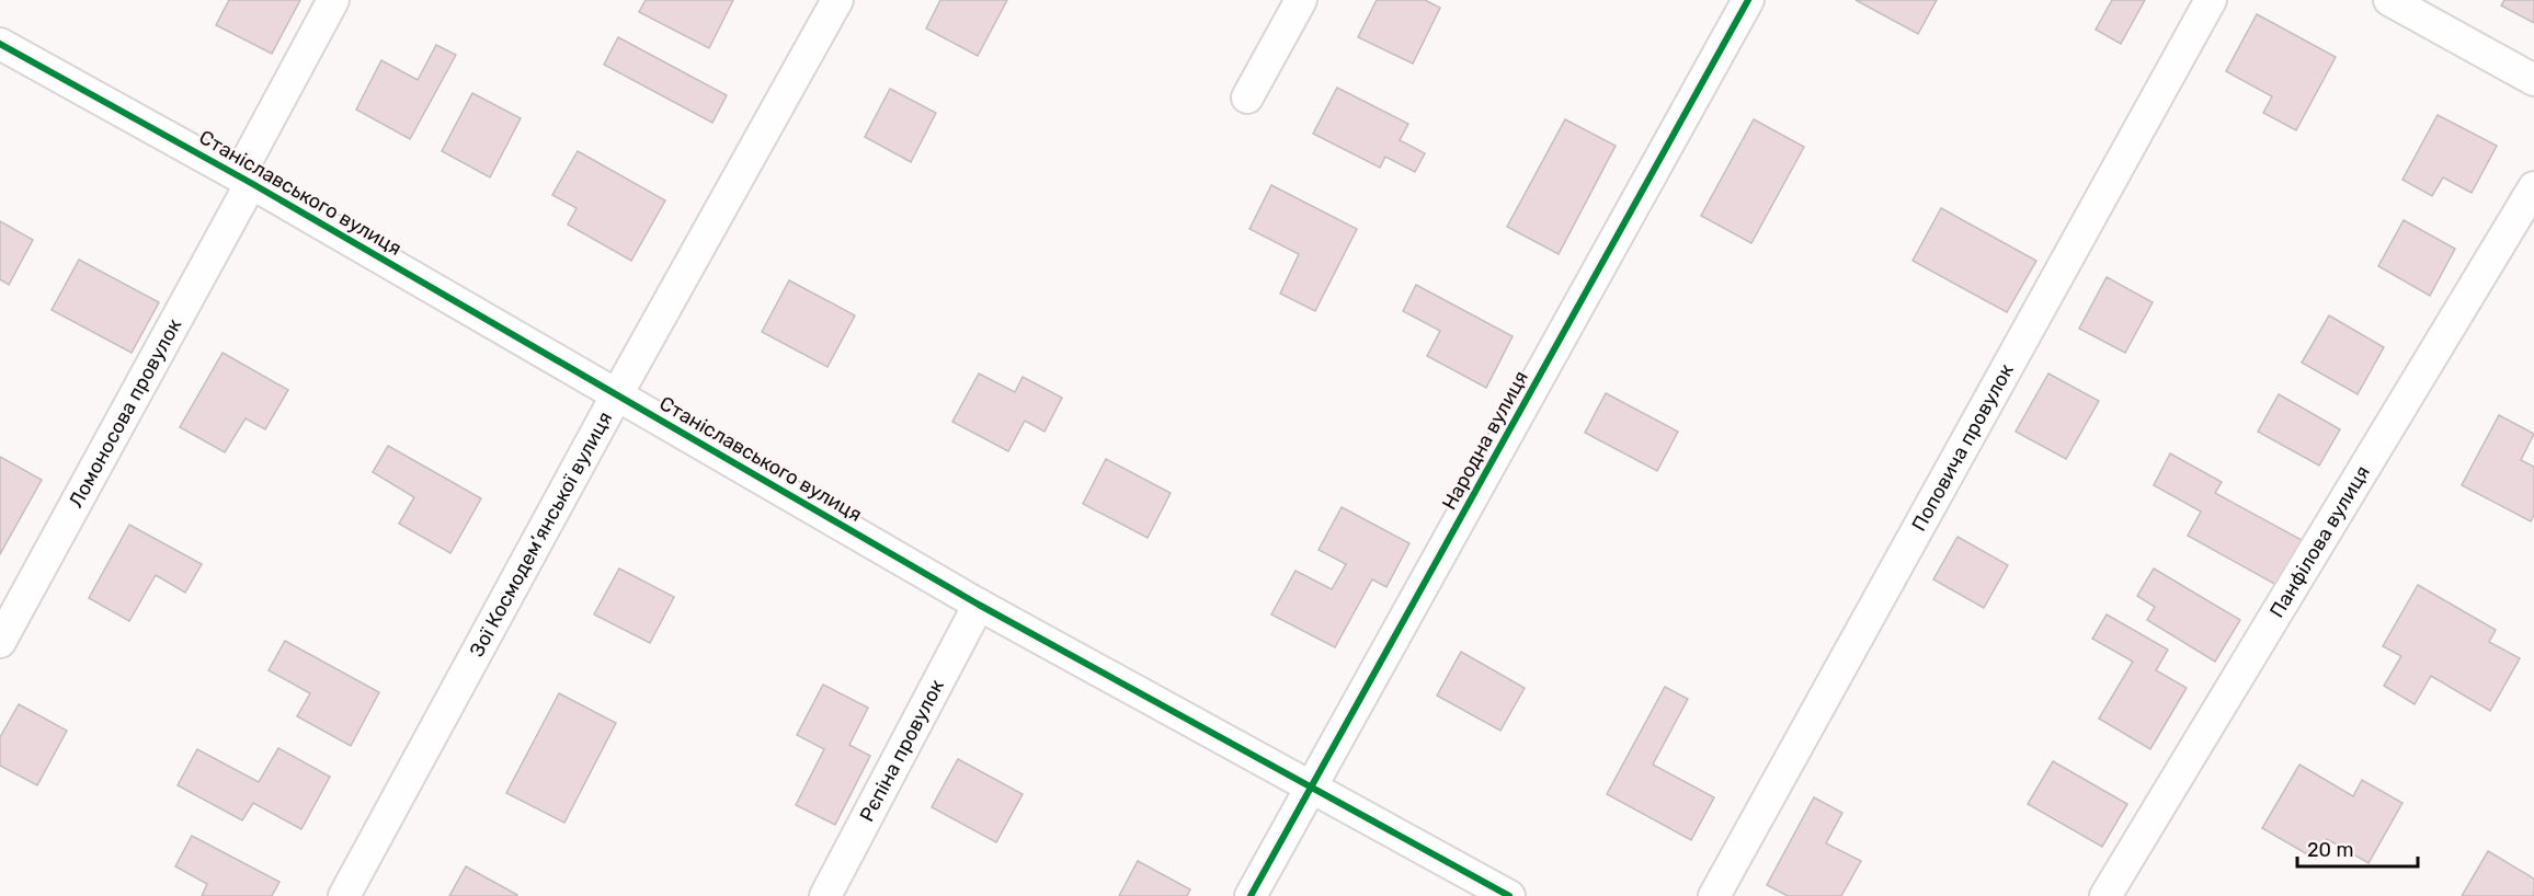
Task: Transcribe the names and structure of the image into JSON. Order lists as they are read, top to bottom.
{
  "streets": {
    "street": [
      "Станіславського вулиця",
      "Ломоносова провулок",
      "Народна вулиця",
      "Поповича провулок",
      "Зої Космодем’янської вулиця",
      "Панфілова вулиця",
      "Рєпіна провулок"
    ]
  },
  "crossings": [
    ["Станіславського вулиця", "Ломоносова провулок"],
    ["Станіславського вулиця", "Народна вулиця"],
    ["Станіславського вулиця", "Зої Космодем’янської вулиця"],
    ["Станіславського вулиця", "Рєпіна провулок"]
  ],
  "scale_bar": "20 m"
}
